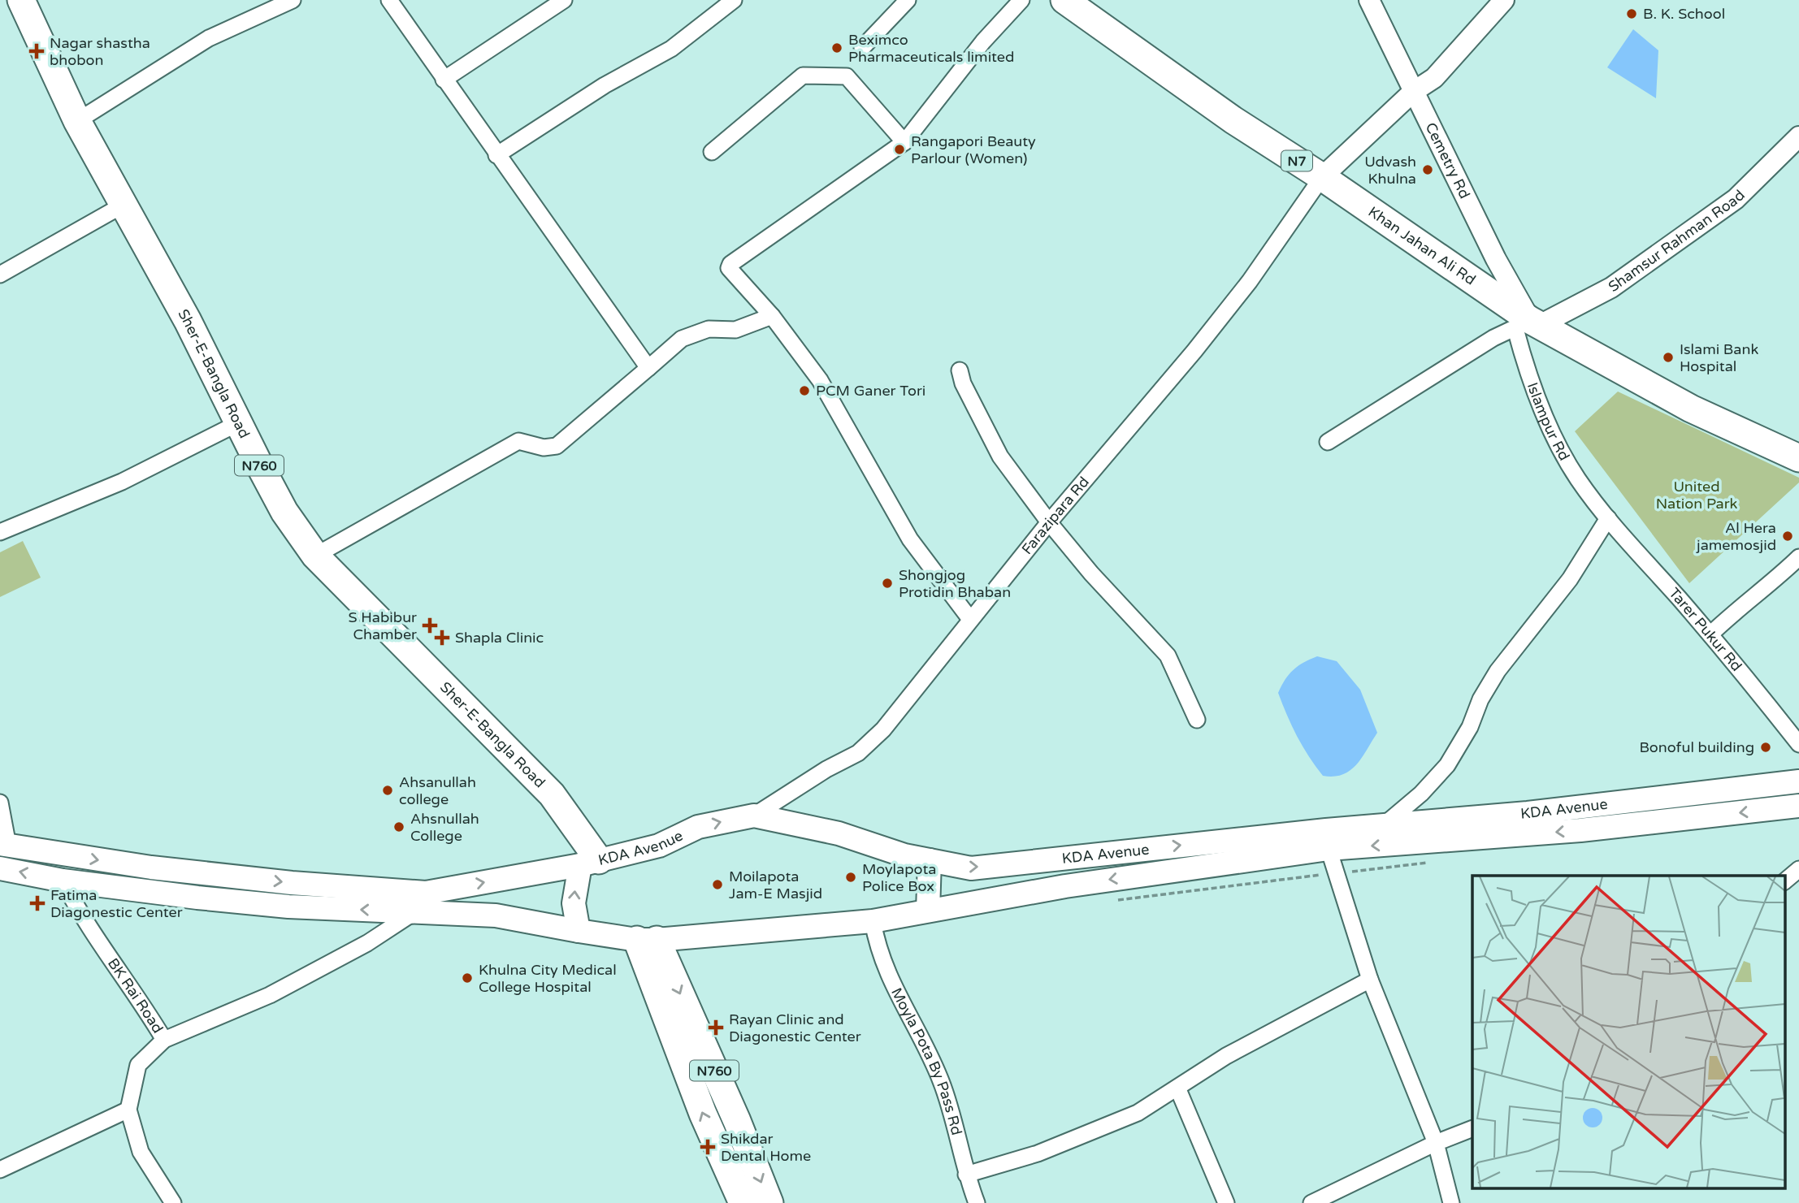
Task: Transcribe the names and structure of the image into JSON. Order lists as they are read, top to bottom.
{
  "streets": {
    "highway": [
      "N7",
      "Khan Jahan Ali Rd",
      "Sher-E-Bangla Road",
      "N760"
    ],
    "main road": ["KDA Avenue"],
    "street": [
      "Cemetry Rd",
      "Shamsur Rahman Road",
      "Islampur Rd",
      "Farazipara Rd",
      "Tarer Pukur Rd",
      "BK Rai Road",
      "Moyla Pota By Pass Rd"
    ]
  },
  "crossings": [
    ["Cemetry Rd", "Shamsur Rahman Road"],
    ["Cemetry Rd", "Khan Jahan Ali Rd"],
    ["Cemetry Rd", "Islampur Rd"],
    ["Shamsur Rahman Road", "Khan Jahan Ali Rd"],
    ["Shamsur Rahman Road", "Islampur Rd"],
    ["Khan Jahan Ali Rd", "Islampur Rd"],
    ["Khan Jahan Ali Rd", "Farazipara Rd"],
    ["Sher-E-Bangla Road", "KDA Avenue"],
    ["Islampur Rd", "Tarer Pukur Rd"],
    ["N760", "KDA Avenue"],
    ["Farazipara Rd", "KDA Avenue"],
    ["KDA Avenue", "BK Rai Road"],
    ["KDA Avenue", "Moyla Pota By Pass Rd"]
  ],
  "parks": ["United Nation Park"],
  "places": {
    "other": [
      "B. K. School",
      "Beximco Pharmaceuticals limited",
      "Rangapori Beauty Parlour (Women)",
      "Udvash Khulna",
      "Islami Bank Hospital",
      "PCM Ganer Tori",
      "Al Hera jamemosjid",
      "Shongjog Protidin Bhaban",
      "Bonoful building",
      "Ahsanullah college",
      "Ahsnullah College",
      "Moylapota Police Box",
      "Moilapota Jam-E Masjid",
      "Khulna City Medical College Hospital"
    ],
    "health": [
      "Nagar shastha bhobon",
      "S Habibur Chamber",
      "Shapla Clinic",
      "Fatima Diagonestic Center",
      "Rayan Clinic and Diagonestic Center",
      "Shikdar Dental Home"
    ]
  }
}
